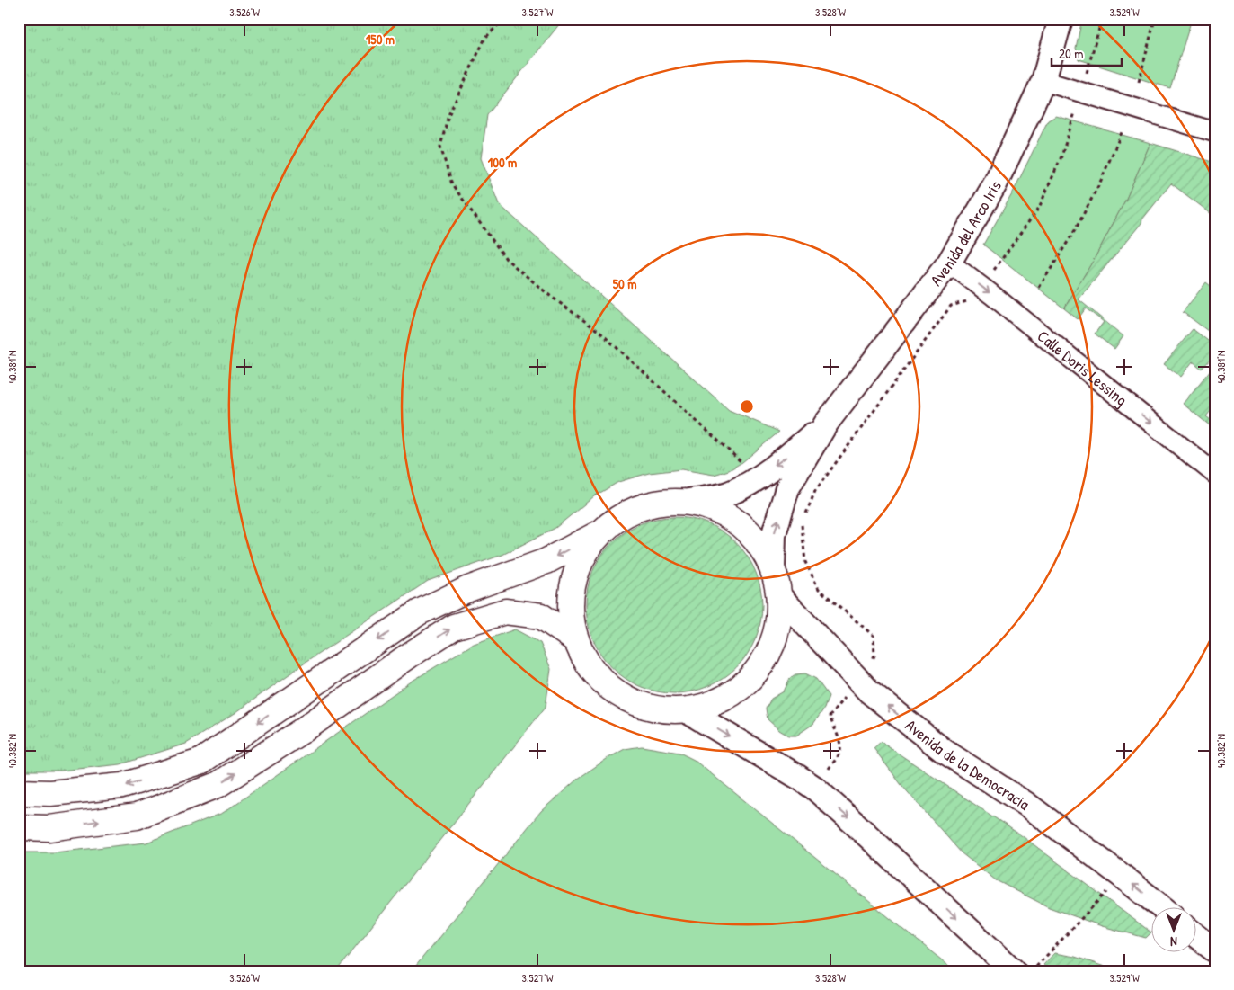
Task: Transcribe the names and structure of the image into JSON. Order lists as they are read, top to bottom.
{
  "streets": {
    "street": ["Avenida del Arco Iris", "Calle Doris Lessing", "Avenida de la Democracia"]
  },
  "crossings": [
    ["Avenida del Arco Iris", "Calle Doris Lessing"]
  ],
  "one_way": ["Calle Doris Lessing"],
  "scale_bar": "20 m",
  "north": "bottom",
  "coordinates": [
    "3.526°W",
    "3.527°W",
    "3.528°W",
    "3.529°W",
    "40.381°N",
    "40.382°N"
  ],
  "rings": ["150 m", "100 m", "50 m"]
}
